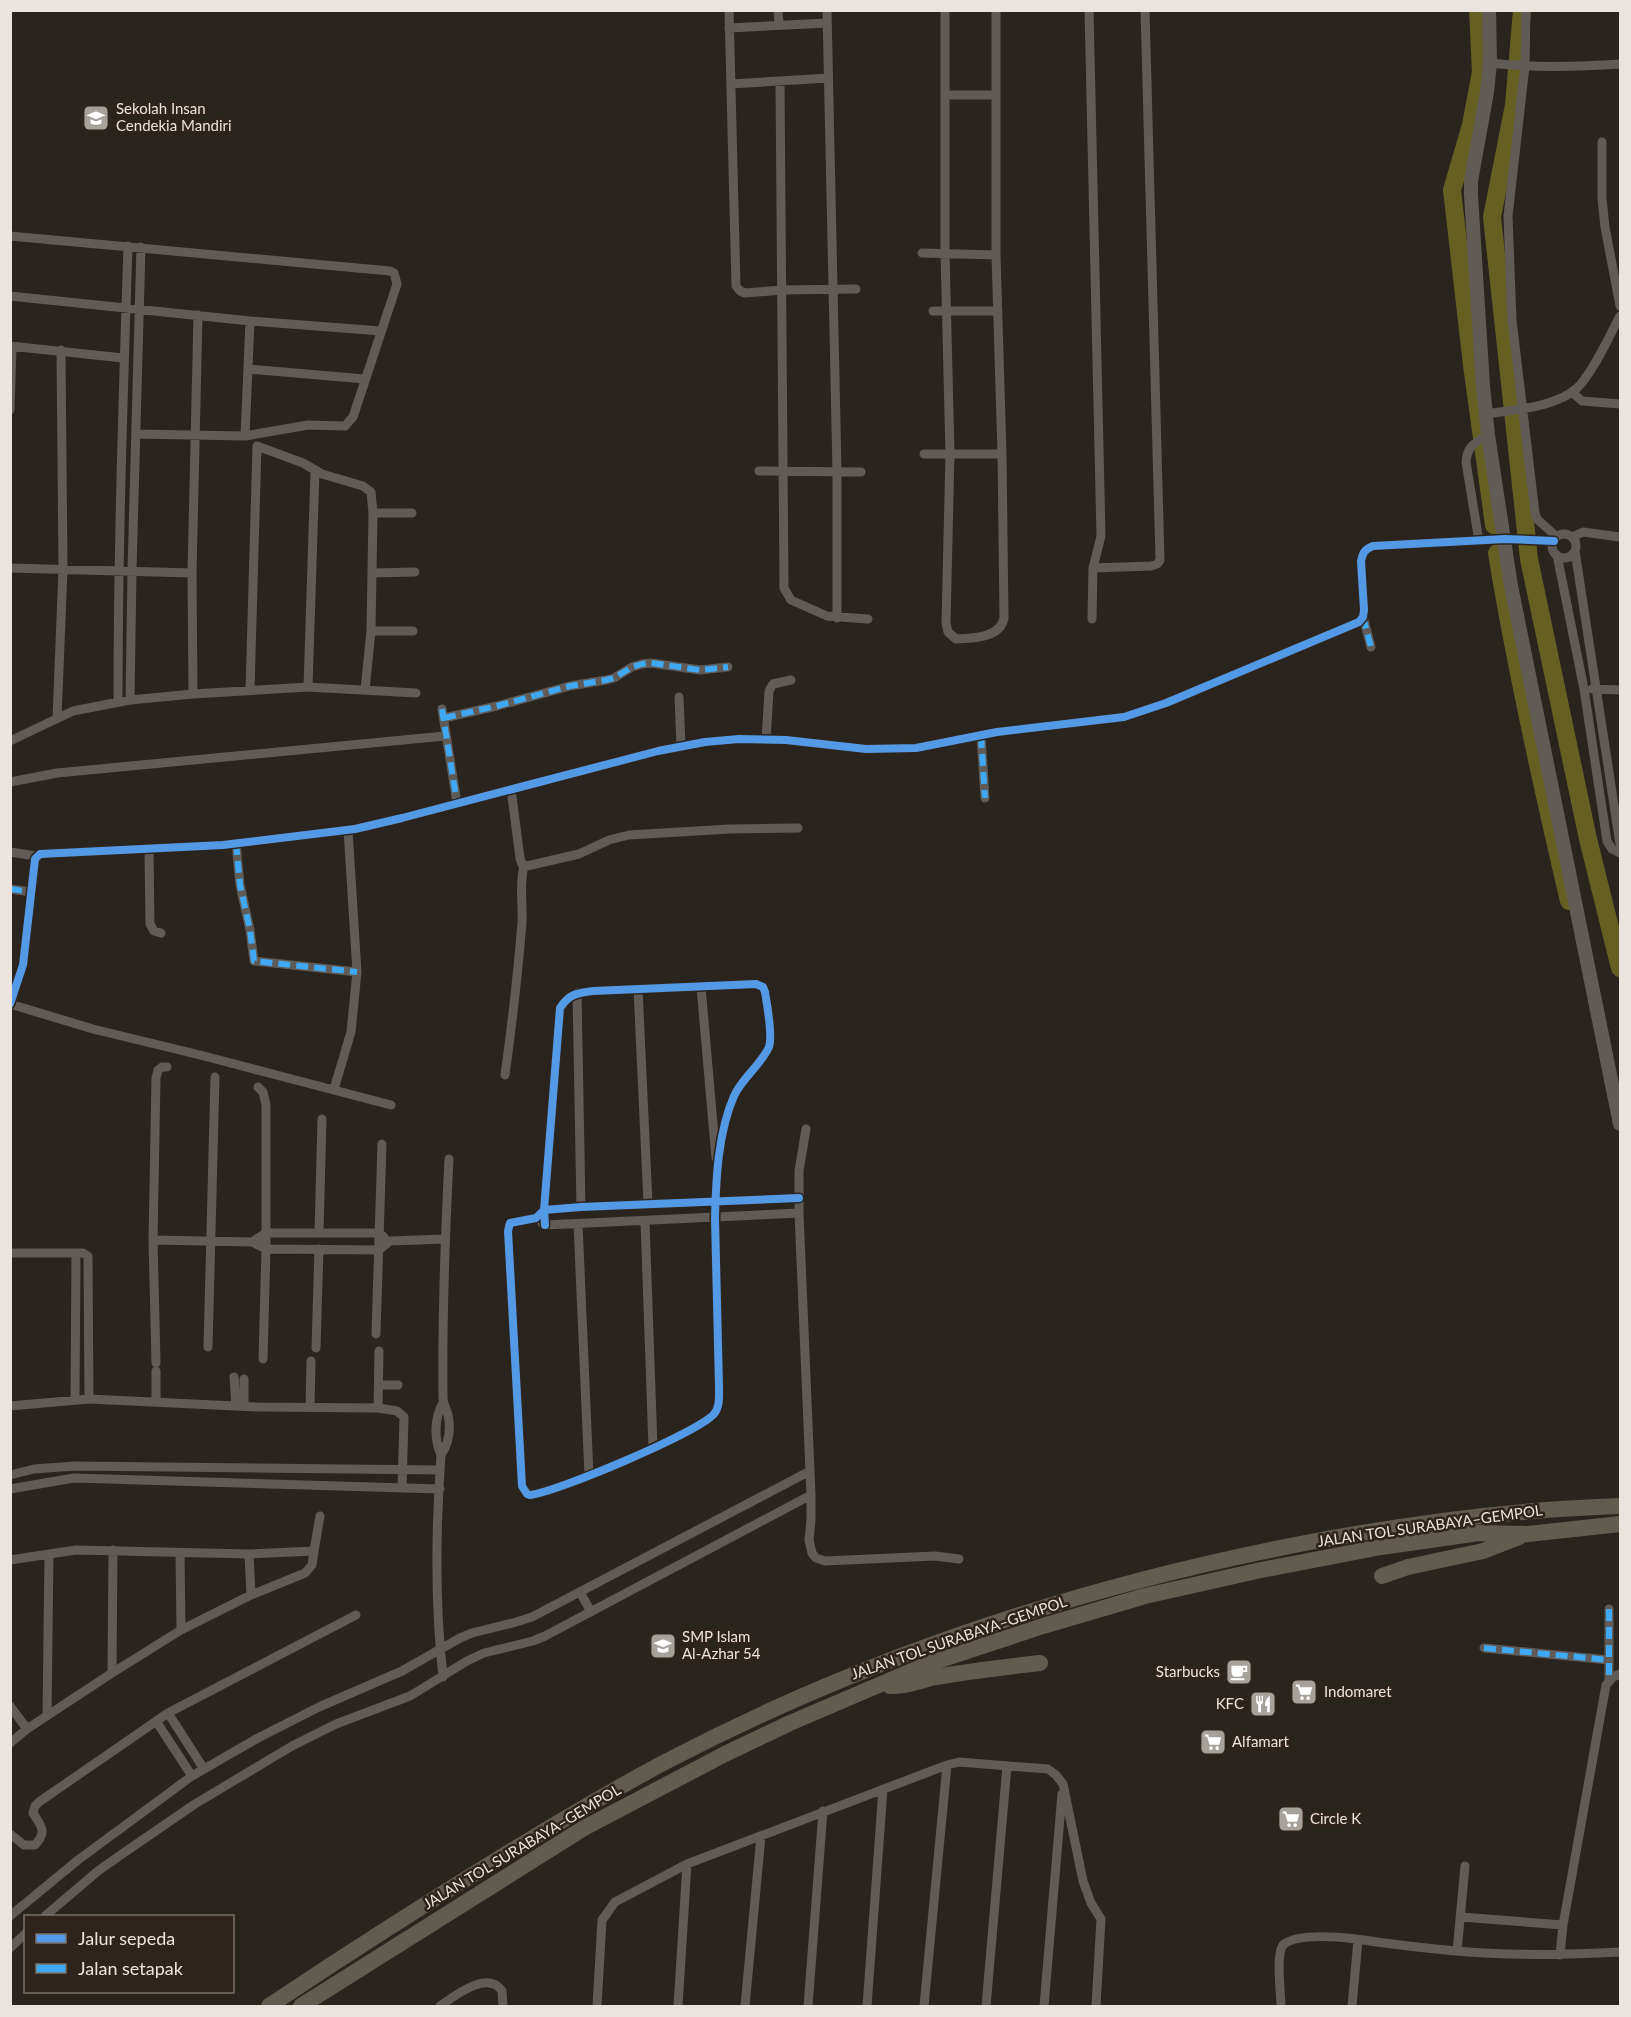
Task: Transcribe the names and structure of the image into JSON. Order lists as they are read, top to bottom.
{
  "streets": {
    "highway": ["JALAN TOL SURABAYA–GEMPOL"]
  },
  "places": {
    "school or university": ["Sekolah Insan Cendekia Mandiri", "SMP Islam Al-Azhar 54"],
    "cafe": ["Starbucks"],
    "supermarket": ["Indomaret", "Alfamart", "Circle K"],
    "restaurant": ["KFC"]
  },
  "legend": ["Jalur sepeda", "Jalan setapak"]
}
